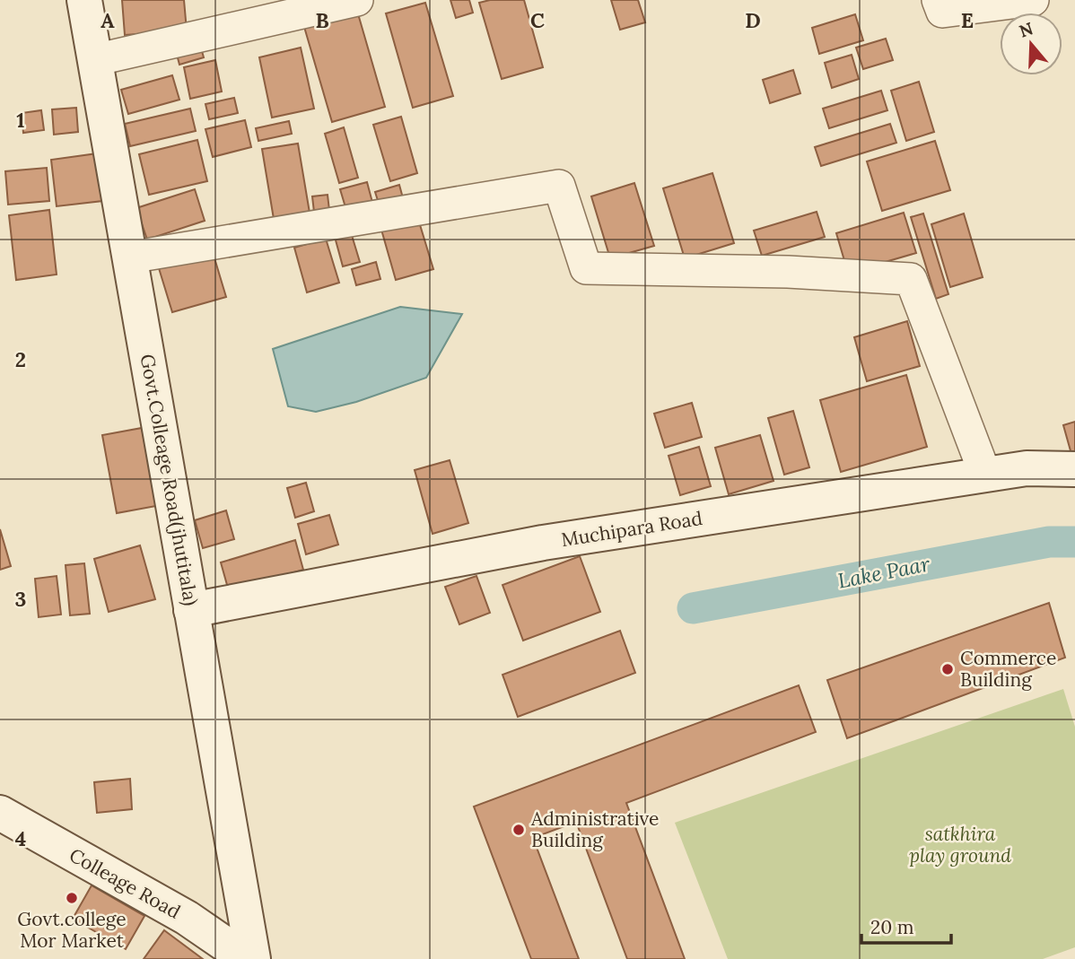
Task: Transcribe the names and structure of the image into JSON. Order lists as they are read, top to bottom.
{
  "streets": {
    "street": ["Govt.Colleage Road(jhutitala)", "Muchipara Road", "Colleage Road"]
  },
  "crossings": [
    ["Govt.Colleage Road(jhutitala)", "Muchipara Road"]
  ],
  "water": ["Lake Paar"],
  "parks": ["satkhira play ground"],
  "places": ["Commerce Building", "Administrative Building", "Govt.college Mor Market"],
  "scale_bar": "20 m",
  "north": "top",
  "grid": {
    "columns": [
      "A",
      "B",
      "C",
      "D",
      "E"
    ],
    "rows": [
      "1",
      "2",
      "3",
      "4"
    ]
  }
}
